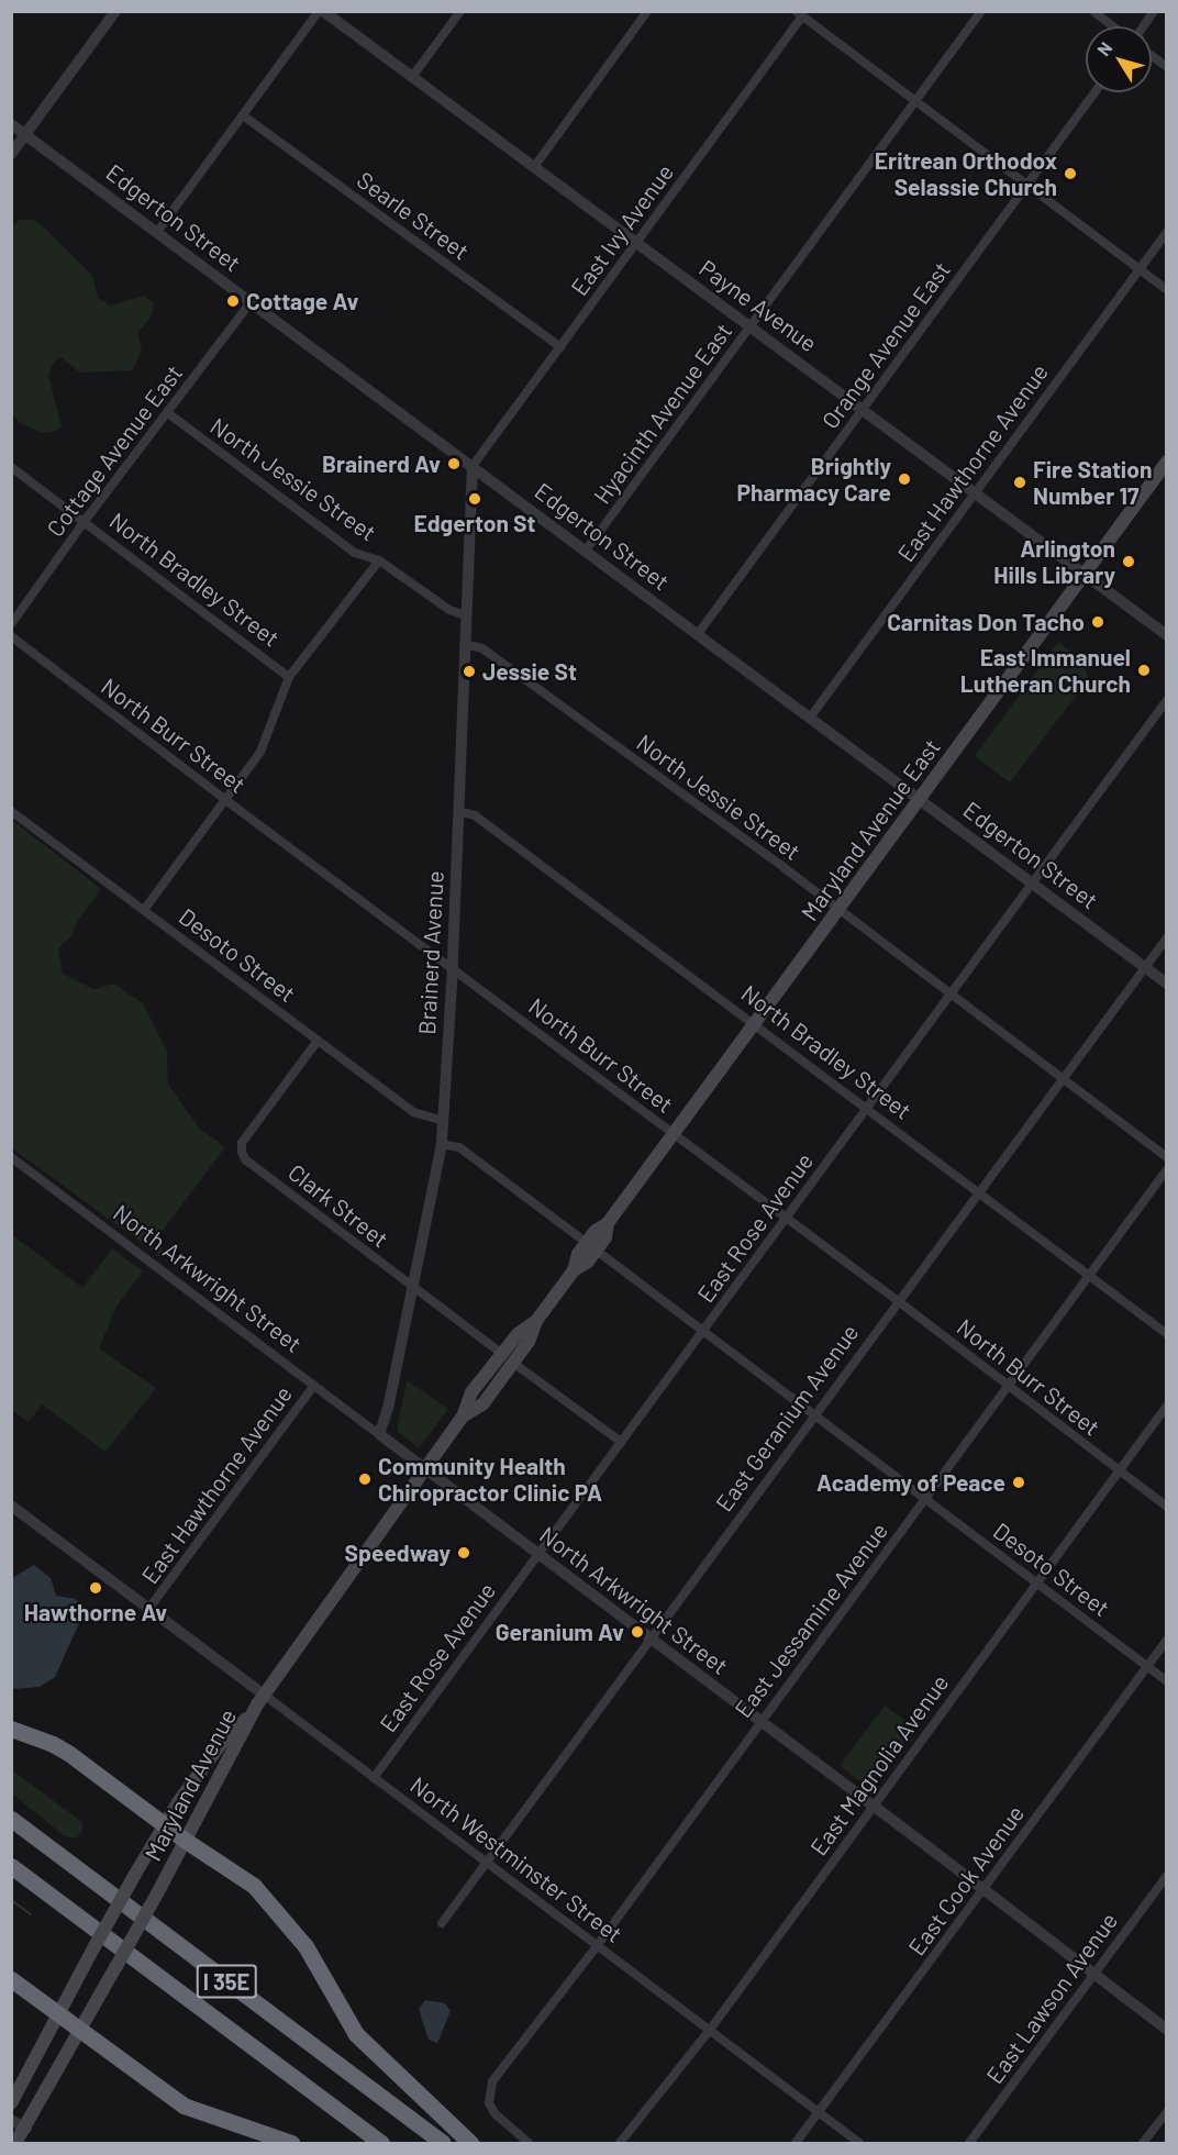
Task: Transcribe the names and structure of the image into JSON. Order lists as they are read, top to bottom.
{
  "streets": {
    "highway": ["I 35E"],
    "main road": ["Maryland Avenue East", "Maryland Avenue"],
    "street": [
      "Searle Street",
      "Edgerton Street",
      "East Ivy Avenue",
      "Payne Avenue",
      "Orange Avenue East",
      "Hyacinth Avenue East",
      "Cottage Avenue East",
      "East Hawthorne Avenue",
      "North Jessie Street",
      "North Bradley Street",
      "North Burr Street",
      "Brainerd Avenue",
      "Desoto Street",
      "Clark Street",
      "East Rose Avenue",
      "North Arkwright Street",
      "East Geranium Avenue",
      "East Jessamine Avenue",
      "East Magnolia Avenue",
      "North Westminster Street",
      "East Cook Avenue",
      "East Lawson Avenue"
    ]
  },
  "crossings": [
    ["Searle Street", "East Ivy Avenue"],
    ["Edgerton Street", "East Ivy Avenue"],
    ["Edgerton Street", "Orange Avenue East"],
    ["Edgerton Street", "Hyacinth Avenue East"],
    ["Edgerton Street", "Cottage Avenue East"],
    ["Edgerton Street", "East Hawthorne Avenue"],
    ["Edgerton Street", "Maryland Avenue East"],
    ["Edgerton Street", "Brainerd Avenue"],
    ["Edgerton Street", "East Rose Avenue"],
    ["Edgerton Street", "East Geranium Avenue"],
    ["East Ivy Avenue", "Payne Avenue"],
    ["East Ivy Avenue", "Brainerd Avenue"],
    ["Payne Avenue", "Orange Avenue East"],
    ["Payne Avenue", "Hyacinth Avenue East"],
    ["Payne Avenue", "East Hawthorne Avenue"],
    ["Payne Avenue", "Maryland Avenue East"],
    ["Cottage Avenue East", "North Jessie Street"],
    ["Cottage Avenue East", "North Bradley Street"],
    ["East Hawthorne Avenue", "North Arkwright Street"],
    ["East Hawthorne Avenue", "North Westminster Street"],
    ["North Jessie Street", "Maryland Avenue East"],
    ["North Jessie Street", "Brainerd Avenue"],
    ["North Jessie Street", "East Rose Avenue"],
    ["North Jessie Street", "East Geranium Avenue"],
    ["North Bradley Street", "Maryland Avenue East"],
    ["North Bradley Street", "Brainerd Avenue"],
    ["North Bradley Street", "East Rose Avenue"],
    ["North Bradley Street", "East Geranium Avenue"],
    ["North Bradley Street", "East Jessamine Avenue"],
    ["North Burr Street", "Maryland Avenue East"],
    ["North Burr Street", "Brainerd Avenue"],
    ["North Burr Street", "East Rose Avenue"],
    ["North Burr Street", "East Geranium Avenue"],
    ["North Burr Street", "East Jessamine Avenue"],
    ["North Burr Street", "East Magnolia Avenue"],
    ["Maryland Avenue East", "Desoto Street"],
    ["Maryland Avenue East", "Clark Street"],
    ["Maryland Avenue East", "North Arkwright Street"],
    ["Maryland Avenue East", "Maryland Avenue"],
    ["Maryland Avenue East", "North Westminster Street"],
    ["Brainerd Avenue", "Desoto Street"],
    ["Brainerd Avenue", "Clark Street"],
    ["Brainerd Avenue", "North Arkwright Street"],
    ["Desoto Street", "Clark Street"],
    ["Desoto Street", "East Rose Avenue"],
    ["Desoto Street", "East Geranium Avenue"],
    ["Desoto Street", "East Jessamine Avenue"],
    ["Desoto Street", "East Magnolia Avenue"],
    ["Desoto Street", "East Cook Avenue"],
    ["Clark Street", "East Rose Avenue"],
    ["East Rose Avenue", "North Arkwright Street"],
    ["East Rose Avenue", "North Westminster Street"],
    ["North Arkwright Street", "East Geranium Avenue"],
    ["North Arkwright Street", "East Jessamine Avenue"],
    ["North Arkwright Street", "East Magnolia Avenue"],
    ["North Arkwright Street", "East Cook Avenue"],
    ["North Arkwright Street", "East Lawson Avenue"],
    ["East Geranium Avenue", "North Westminster Street"],
    ["East Jessamine Avenue", "North Westminster Street"],
    ["East Magnolia Avenue", "North Westminster Street"],
    ["North Westminster Street", "East Cook Avenue"]
  ],
  "places": [
    "Eritrean Orthodox Selassie Church",
    "Cottage Av",
    "Brainerd Av",
    "Brightly Pharmacy Care",
    "Fire Station Number 17",
    "Edgerton St",
    "Arlington Hills Library",
    "Carnitas Don Tacho",
    "East Immanuel Lutheran Church",
    "Jessie St",
    "Community Health Chiropractor Clinic PA",
    "Academy of Peace",
    "Speedway",
    "Hawthorne Av",
    "Geranium Av"
  ],
  "north": "top left"
}
